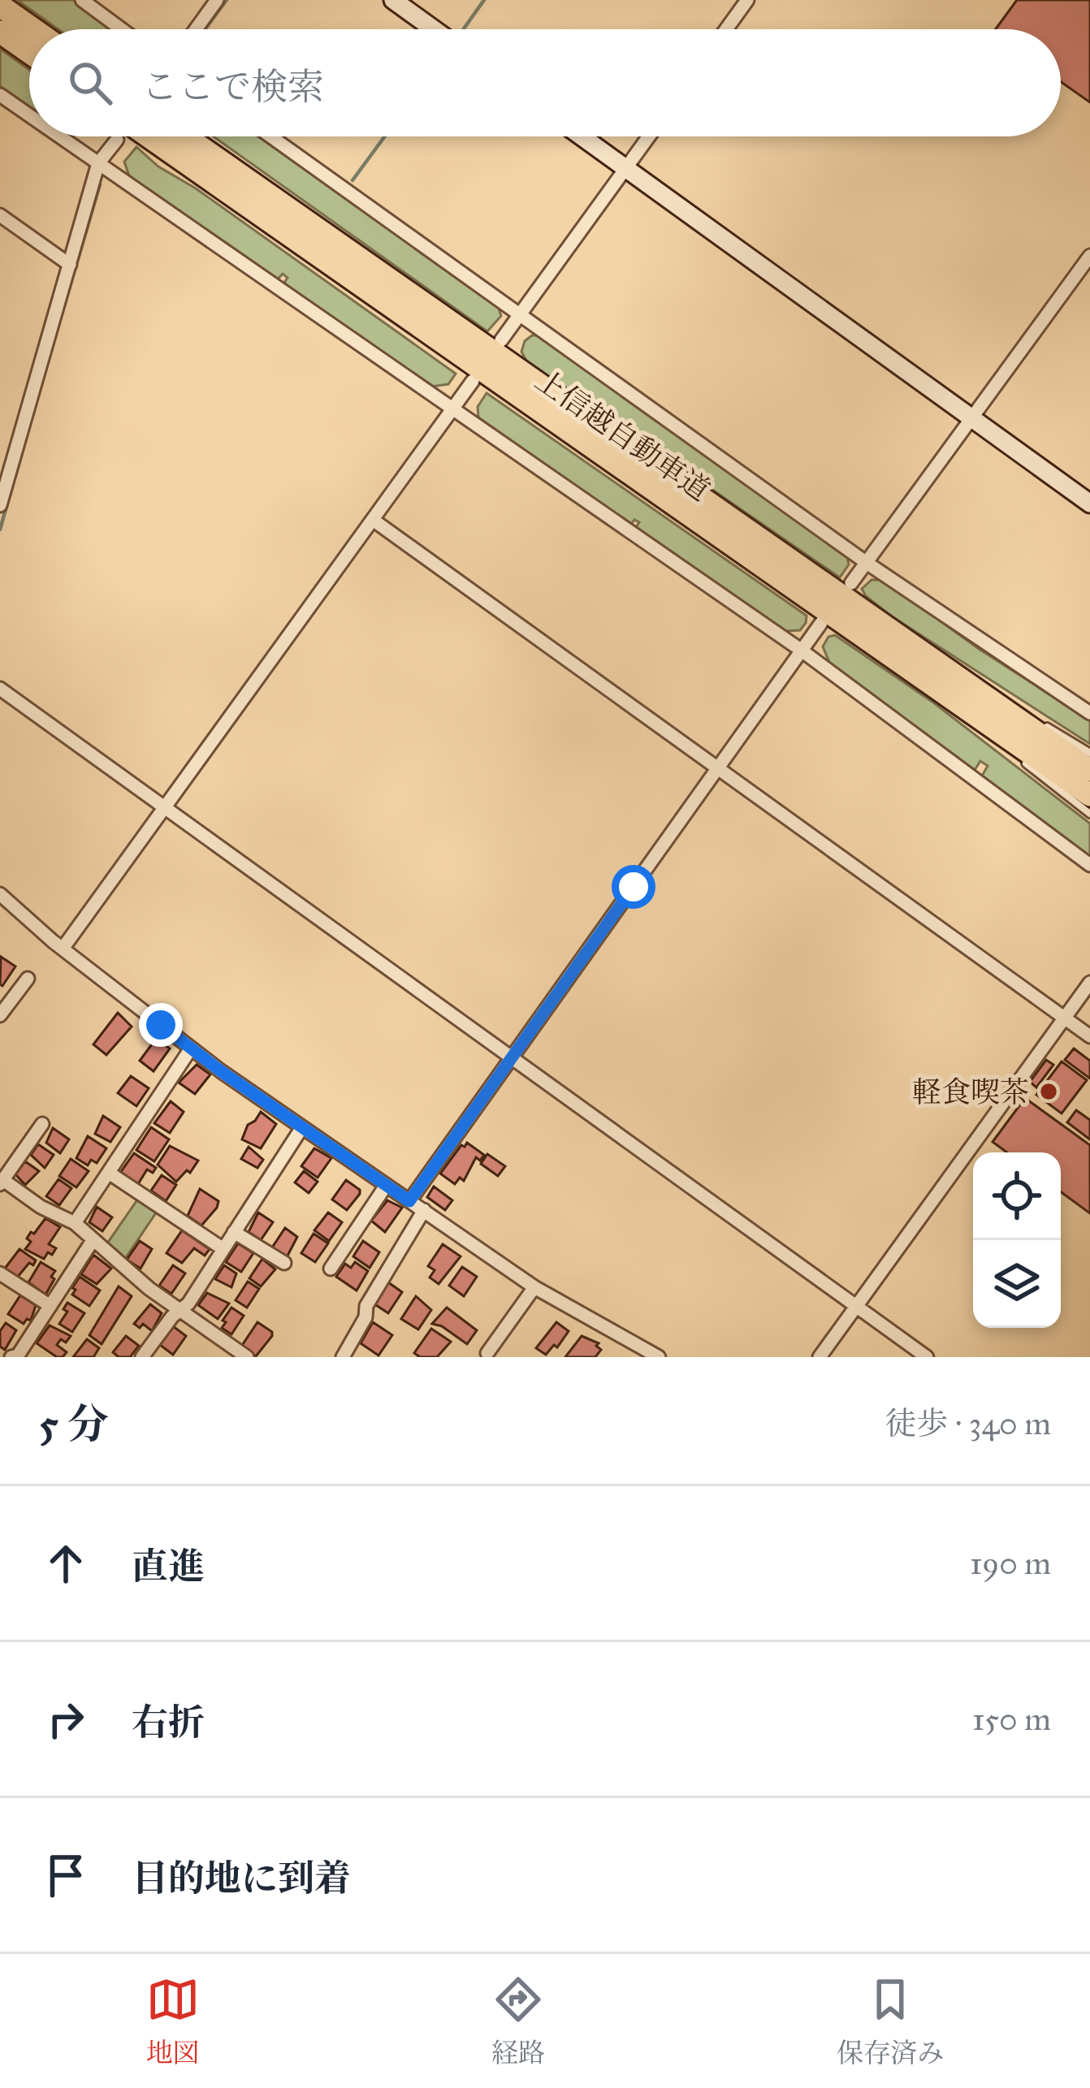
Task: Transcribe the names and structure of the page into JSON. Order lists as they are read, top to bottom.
{
  "streets": {
    "highway": ["上信越自動車道"]
  },
  "places": ["軽食喫茶"],
  "page": {
    "search": "ここで検索",
    "heading": ["5 分", "徒歩 · 340 m"],
    "list": [
      ["直進", "190 m"],
      ["右折", "150 m"],
      "目的地に到着"
    ],
    "nav": ["地図", "経路", "保存済み"]
  }
}
